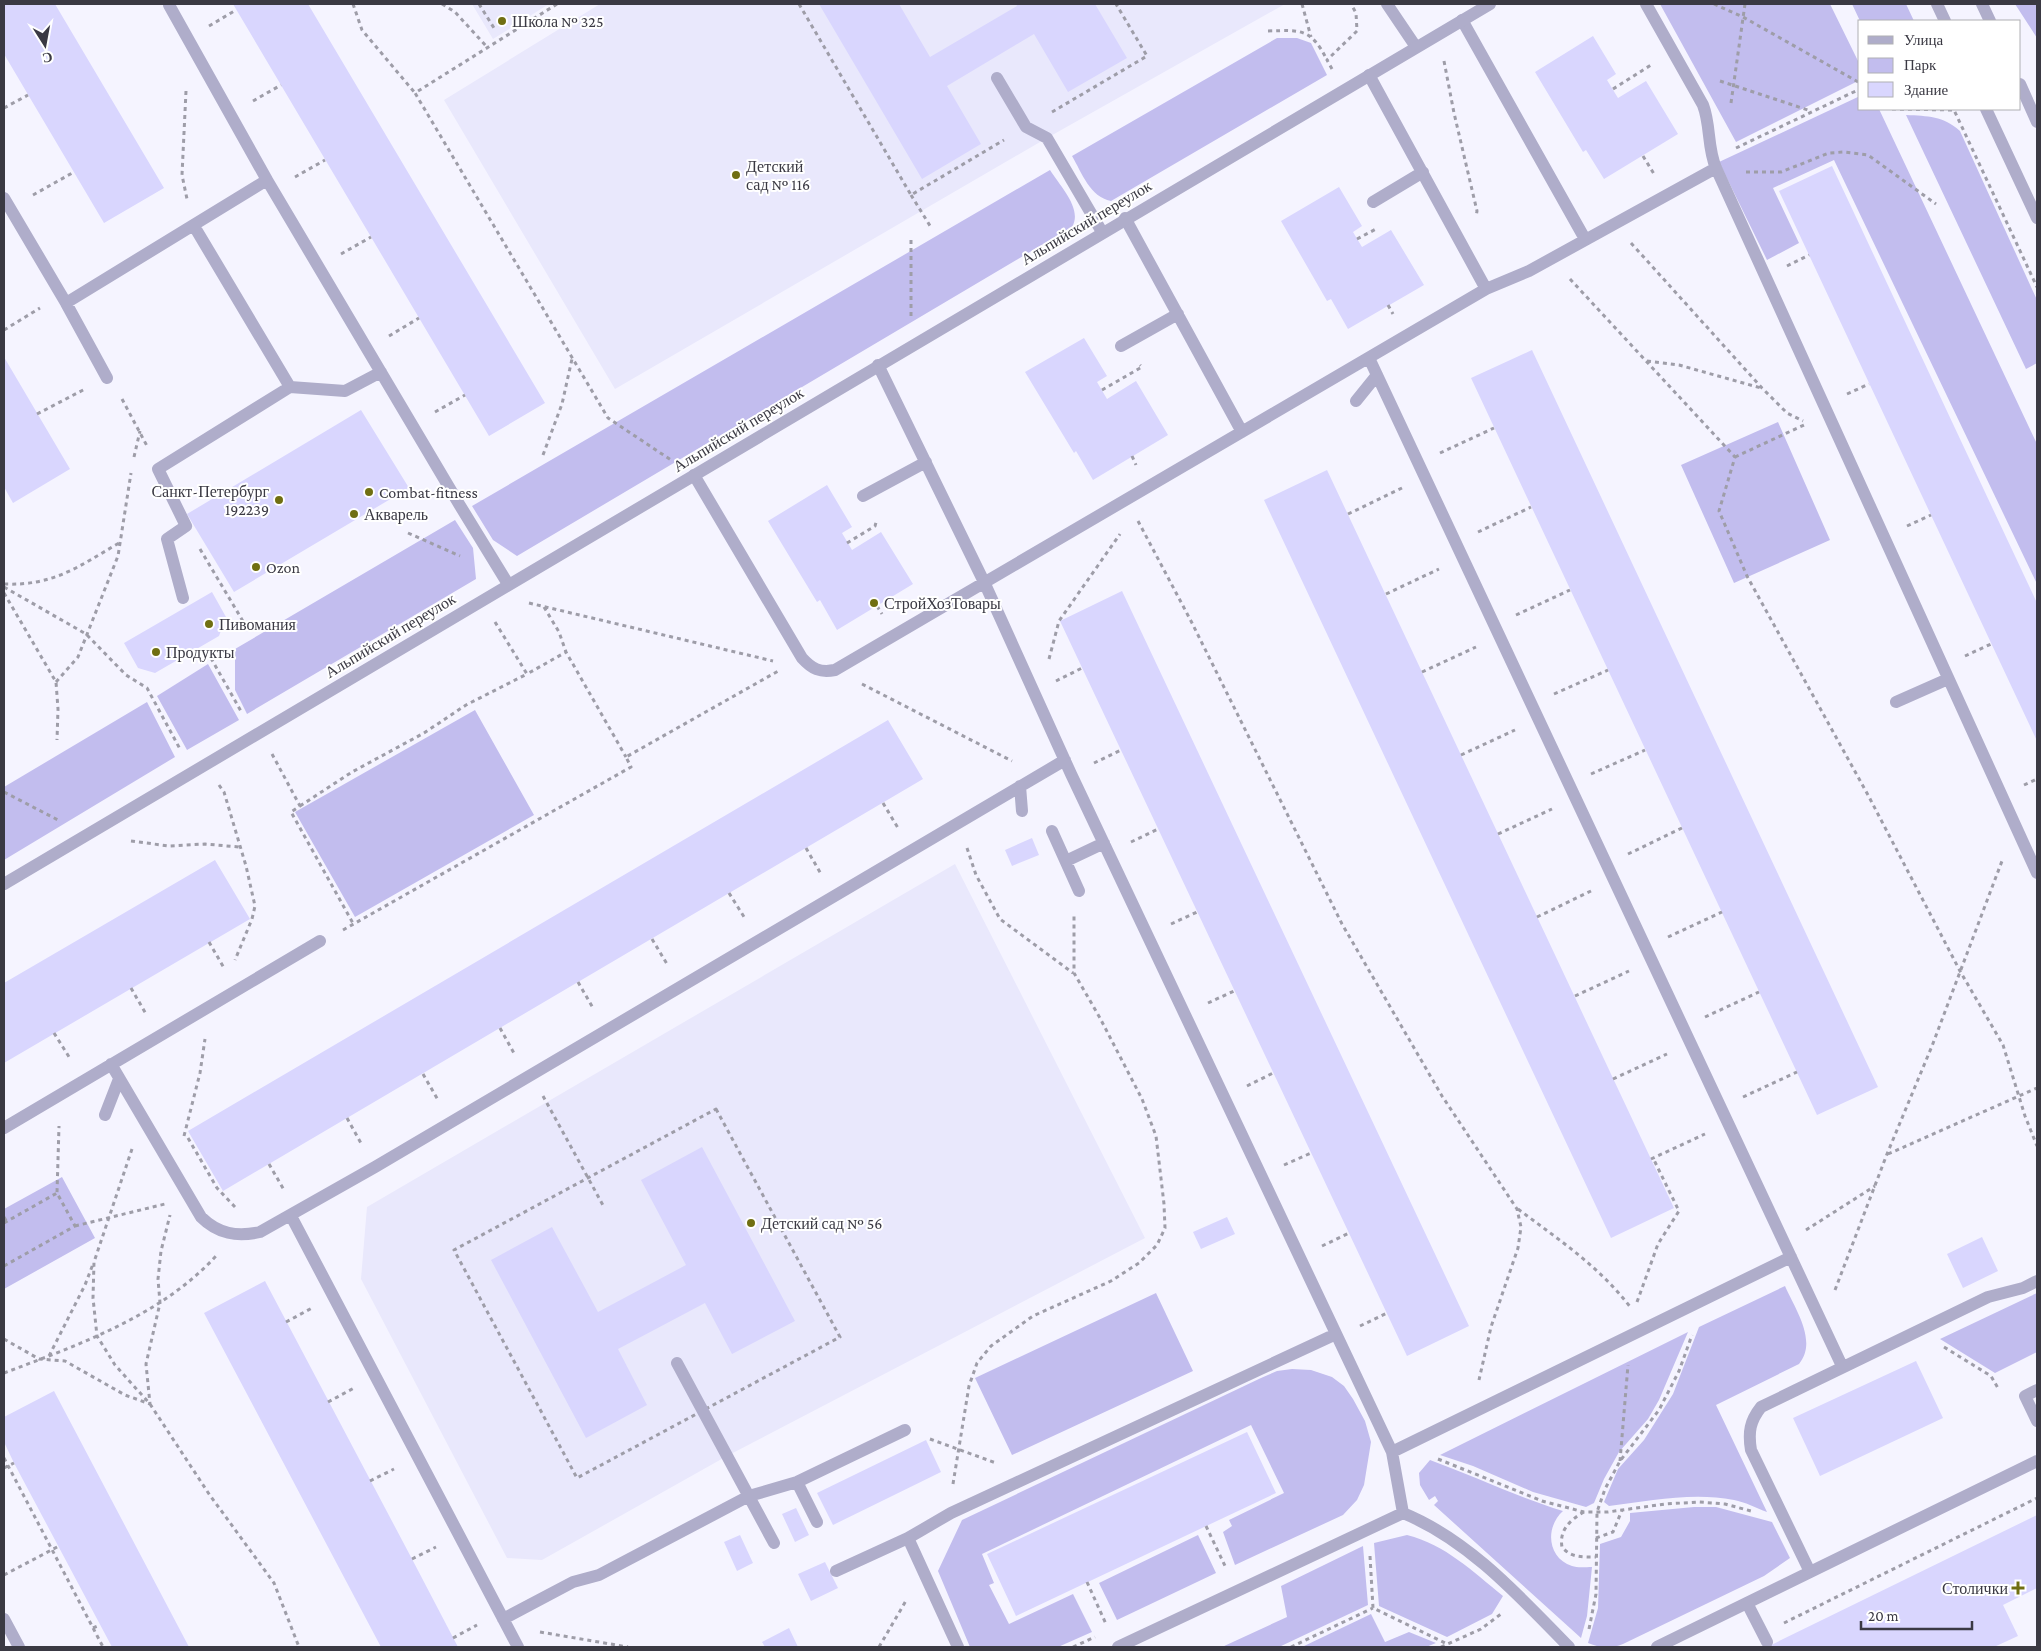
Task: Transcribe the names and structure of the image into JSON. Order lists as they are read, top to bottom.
{
  "streets": {
    "street": ["Альпийский переулок"]
  },
  "places": {
    "other": [
      "Школа № 325",
      "Детский сад № 116",
      "Combat-fitness",
      "Санкт-Петербург 192239",
      "Акварель",
      "Ozon",
      "СтройХозТовары",
      "Пивомания",
      "Продукты",
      "Детский сад № 56"
    ],
    "health": ["Столички"]
  },
  "legend": ["Улица", "Парк", "Здание"],
  "scale_bar": "20 m",
  "north": "bottom"
}
